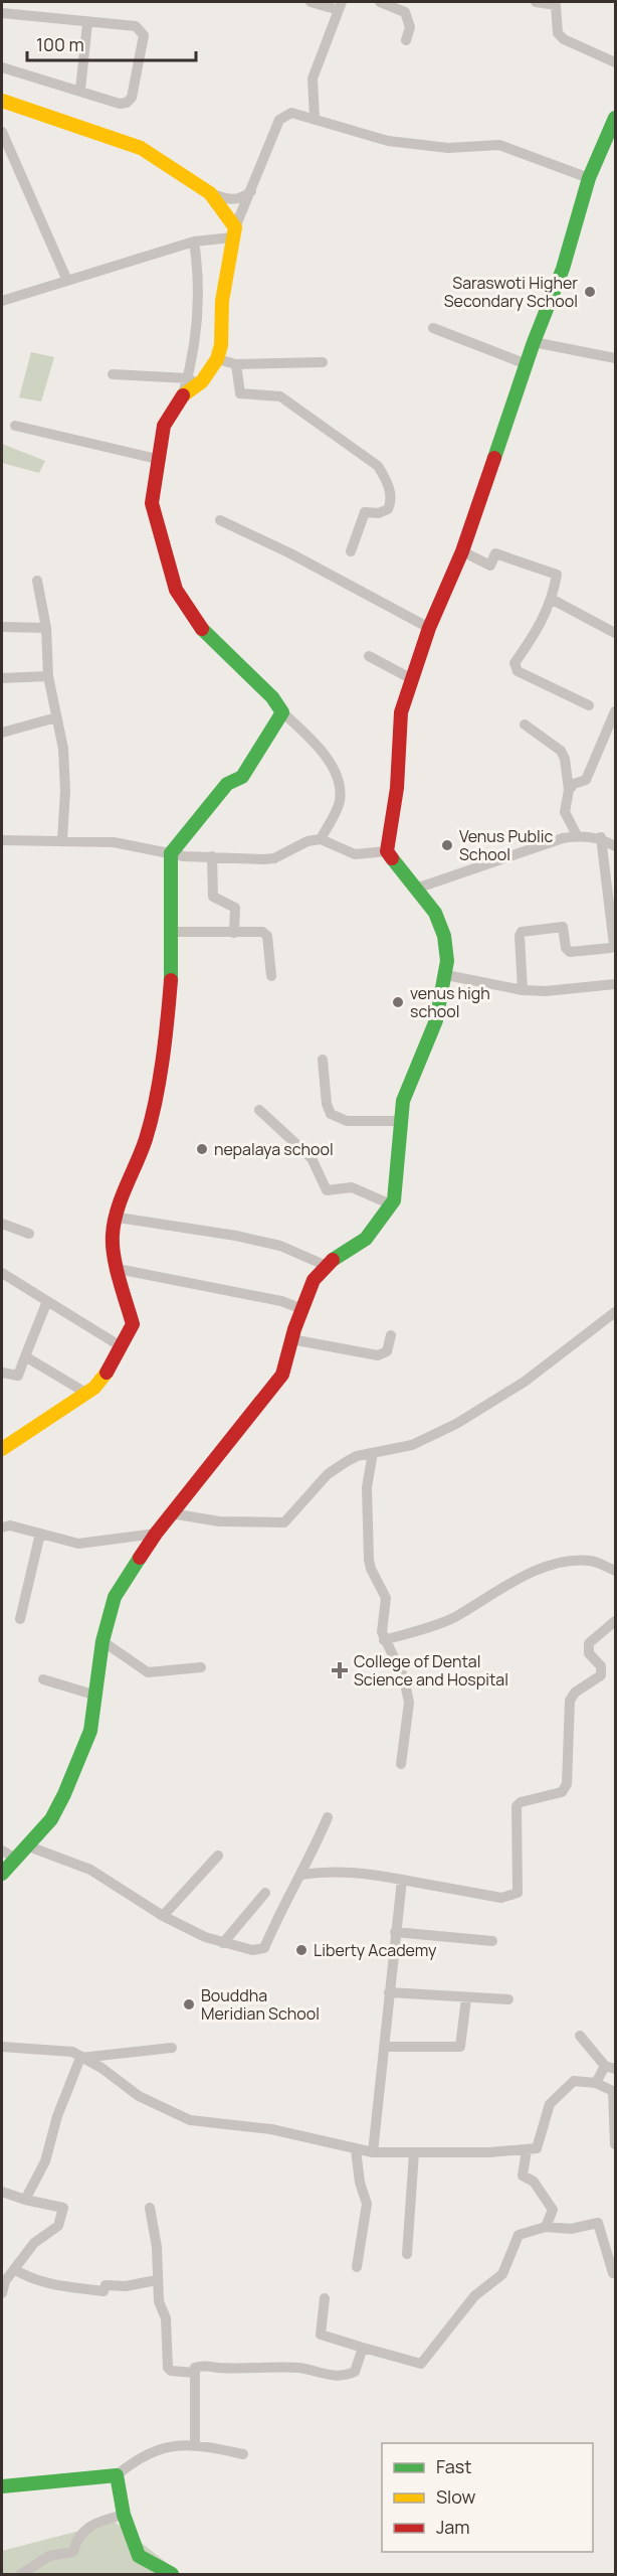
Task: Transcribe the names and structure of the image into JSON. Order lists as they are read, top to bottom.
{
  "places": {
    "other": [
      "Saraswoti Higher Secondary School",
      "Venus Public School",
      "venus high school",
      "nepalaya school",
      "Liberty Academy",
      "Bouddha Meridian School"
    ],
    "health": ["College of Dental Science and Hospital"]
  },
  "legend": ["Fast", "Slow", "Jam"],
  "scale_bar": "100 m"
}
